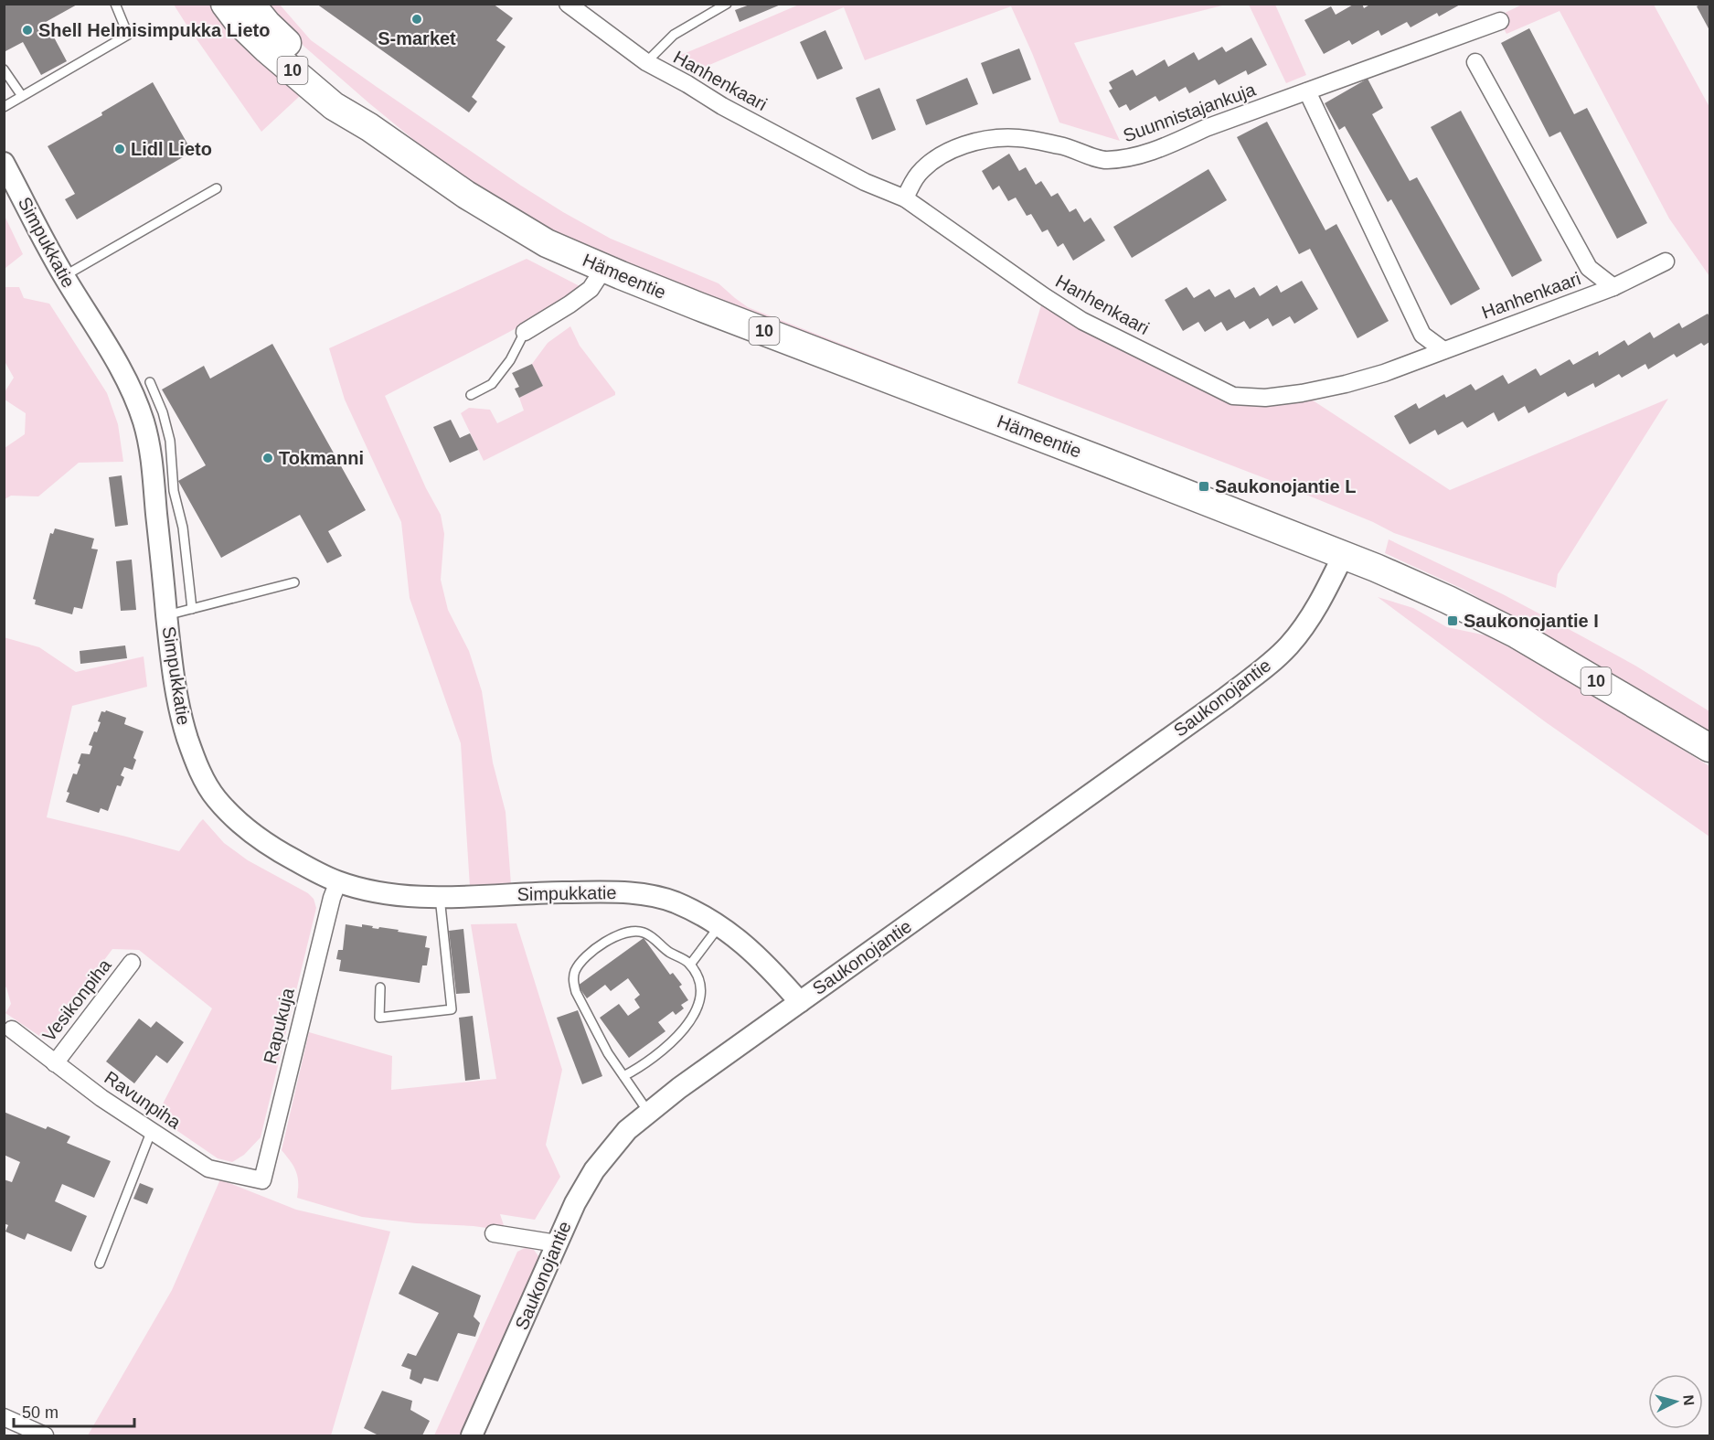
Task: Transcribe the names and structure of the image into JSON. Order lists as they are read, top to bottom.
{
  "streets": {
    "highway": ["10", "Hämeentie"],
    "street": [
      "Hanhenkaari",
      "Suunnistajankuja",
      "Simpukkatie",
      "Saukonojantie",
      "Vesikonpiha",
      "Rapukuja",
      "Ravunpiha"
    ]
  },
  "crossings": [
    ["Hanhenkaari", "Suunnistajankuja"],
    ["Simpukkatie", "Saukonojantie"],
    ["Simpukkatie", "Rapukuja"],
    ["Hämeentie", "Saukonojantie"],
    ["Vesikonpiha", "Ravunpiha"],
    ["Rapukuja", "Ravunpiha"]
  ],
  "places": {
    "other": [
      "S-market",
      "Shell Helmisimpukka Lieto",
      "Lidl Lieto",
      "Tokmanni"
    ],
    "transit": ["Saukonojantie L", "Saukonojantie I"]
  },
  "scale_bar": "50 m",
  "north": "right"
}
